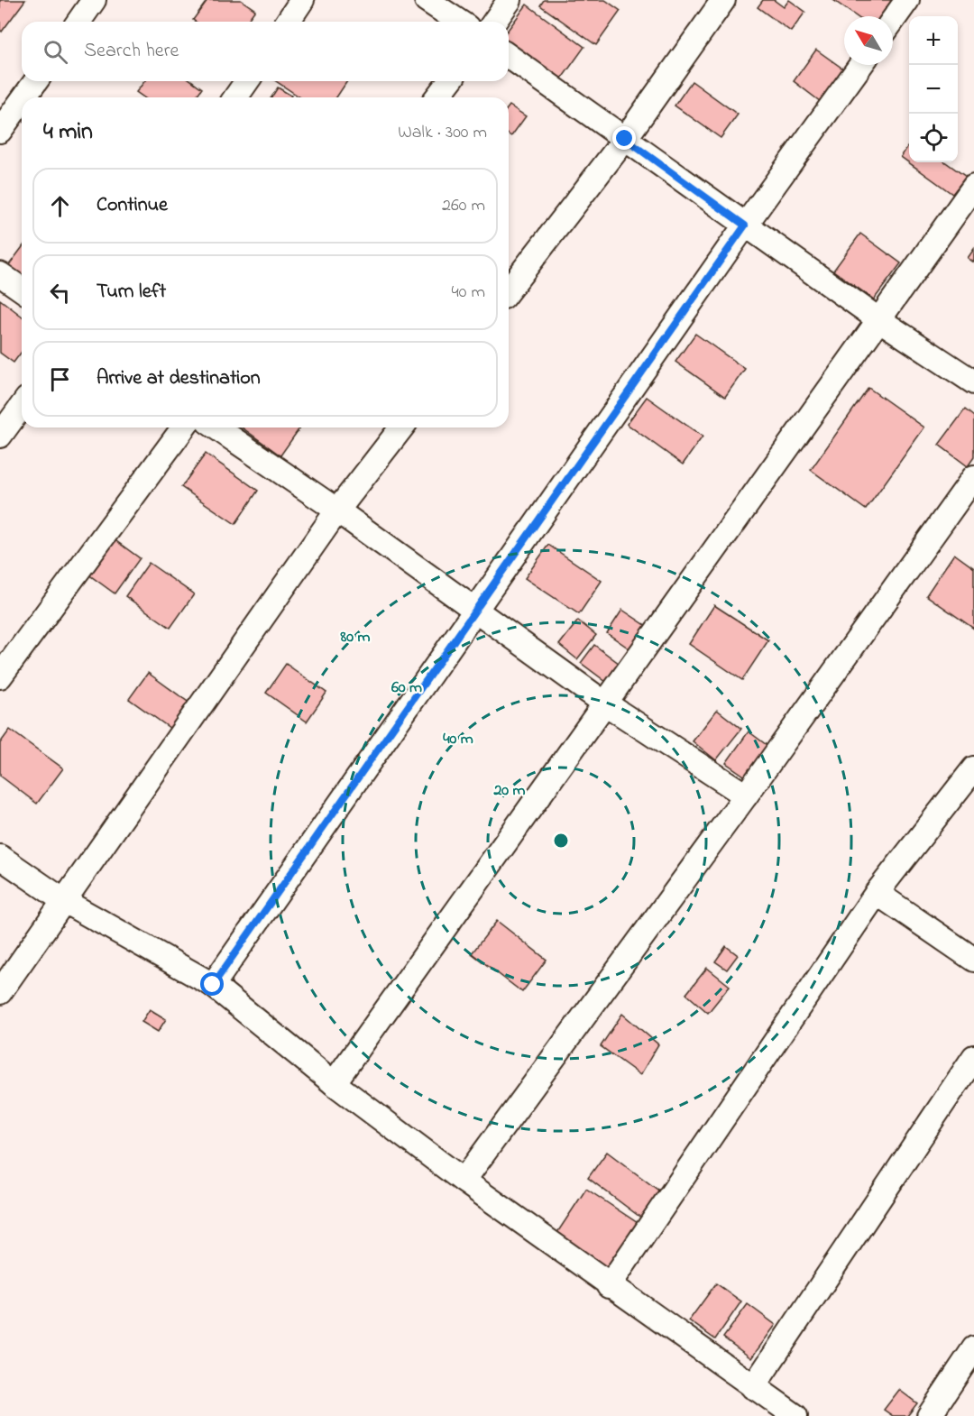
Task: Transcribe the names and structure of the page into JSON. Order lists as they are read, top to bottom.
{
  "north": "top left",
  "page": {
    "map_buttons": ["+", "−"],
    "search": "Search here",
    "heading": ["4 min", "Walk · 300 m"],
    "list": [
      ["Continue", "260 m"],
      ["Turn left", "40 m"],
      "Arrive at destination"
    ]
  },
  "rings": [
    "80 m",
    "60 m",
    "40 m",
    "20 m"
  ]
}
